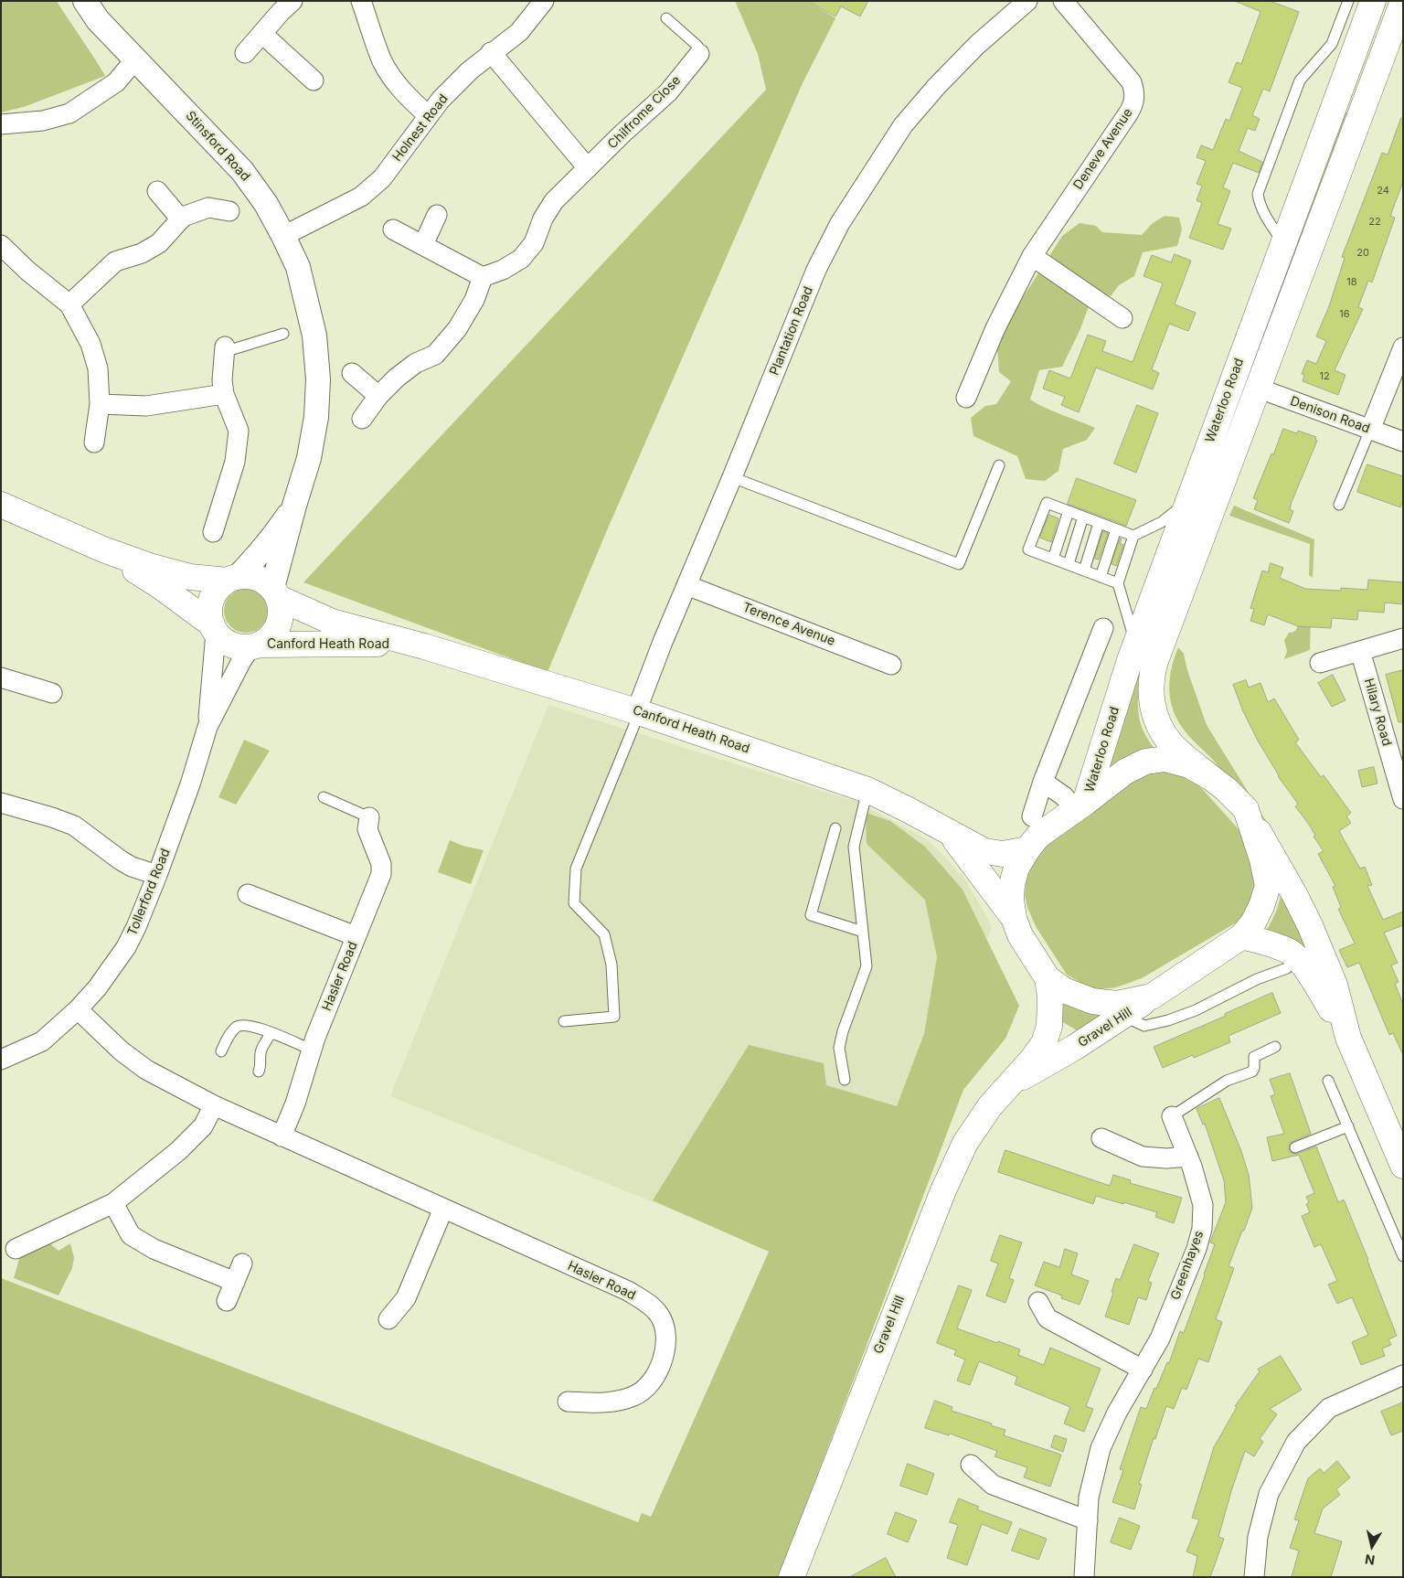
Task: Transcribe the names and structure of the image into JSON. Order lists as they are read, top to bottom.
{
  "streets": {
    "main road": ["Waterloo Road", "Canford Heath Road", "Gravel Hill"],
    "street": [
      "Chilfrome Close",
      "Holnest Road",
      "Stinsford Road",
      "Deneve Avenue",
      "Plantation Road",
      "Denison Road",
      "Terence Avenue",
      "Hilary Road",
      "Tollerford Road",
      "Hasler Road",
      "Greenhayes"
    ]
  },
  "crossings": [
    ["Holnest Road", "Stinsford Road"],
    ["Stinsford Road", "Canford Heath Road"],
    ["Stinsford Road", "Tollerford Road"],
    ["Plantation Road", "Terence Avenue"],
    ["Plantation Road", "Canford Heath Road"],
    ["Waterloo Road", "Denison Road"],
    ["Canford Heath Road", "Tollerford Road"],
    ["Tollerford Road", "Hasler Road"]
  ],
  "house_numbers": [
    "24",
    "22",
    "20",
    "18",
    "16",
    "12"
  ],
  "north": "bottom"
}
